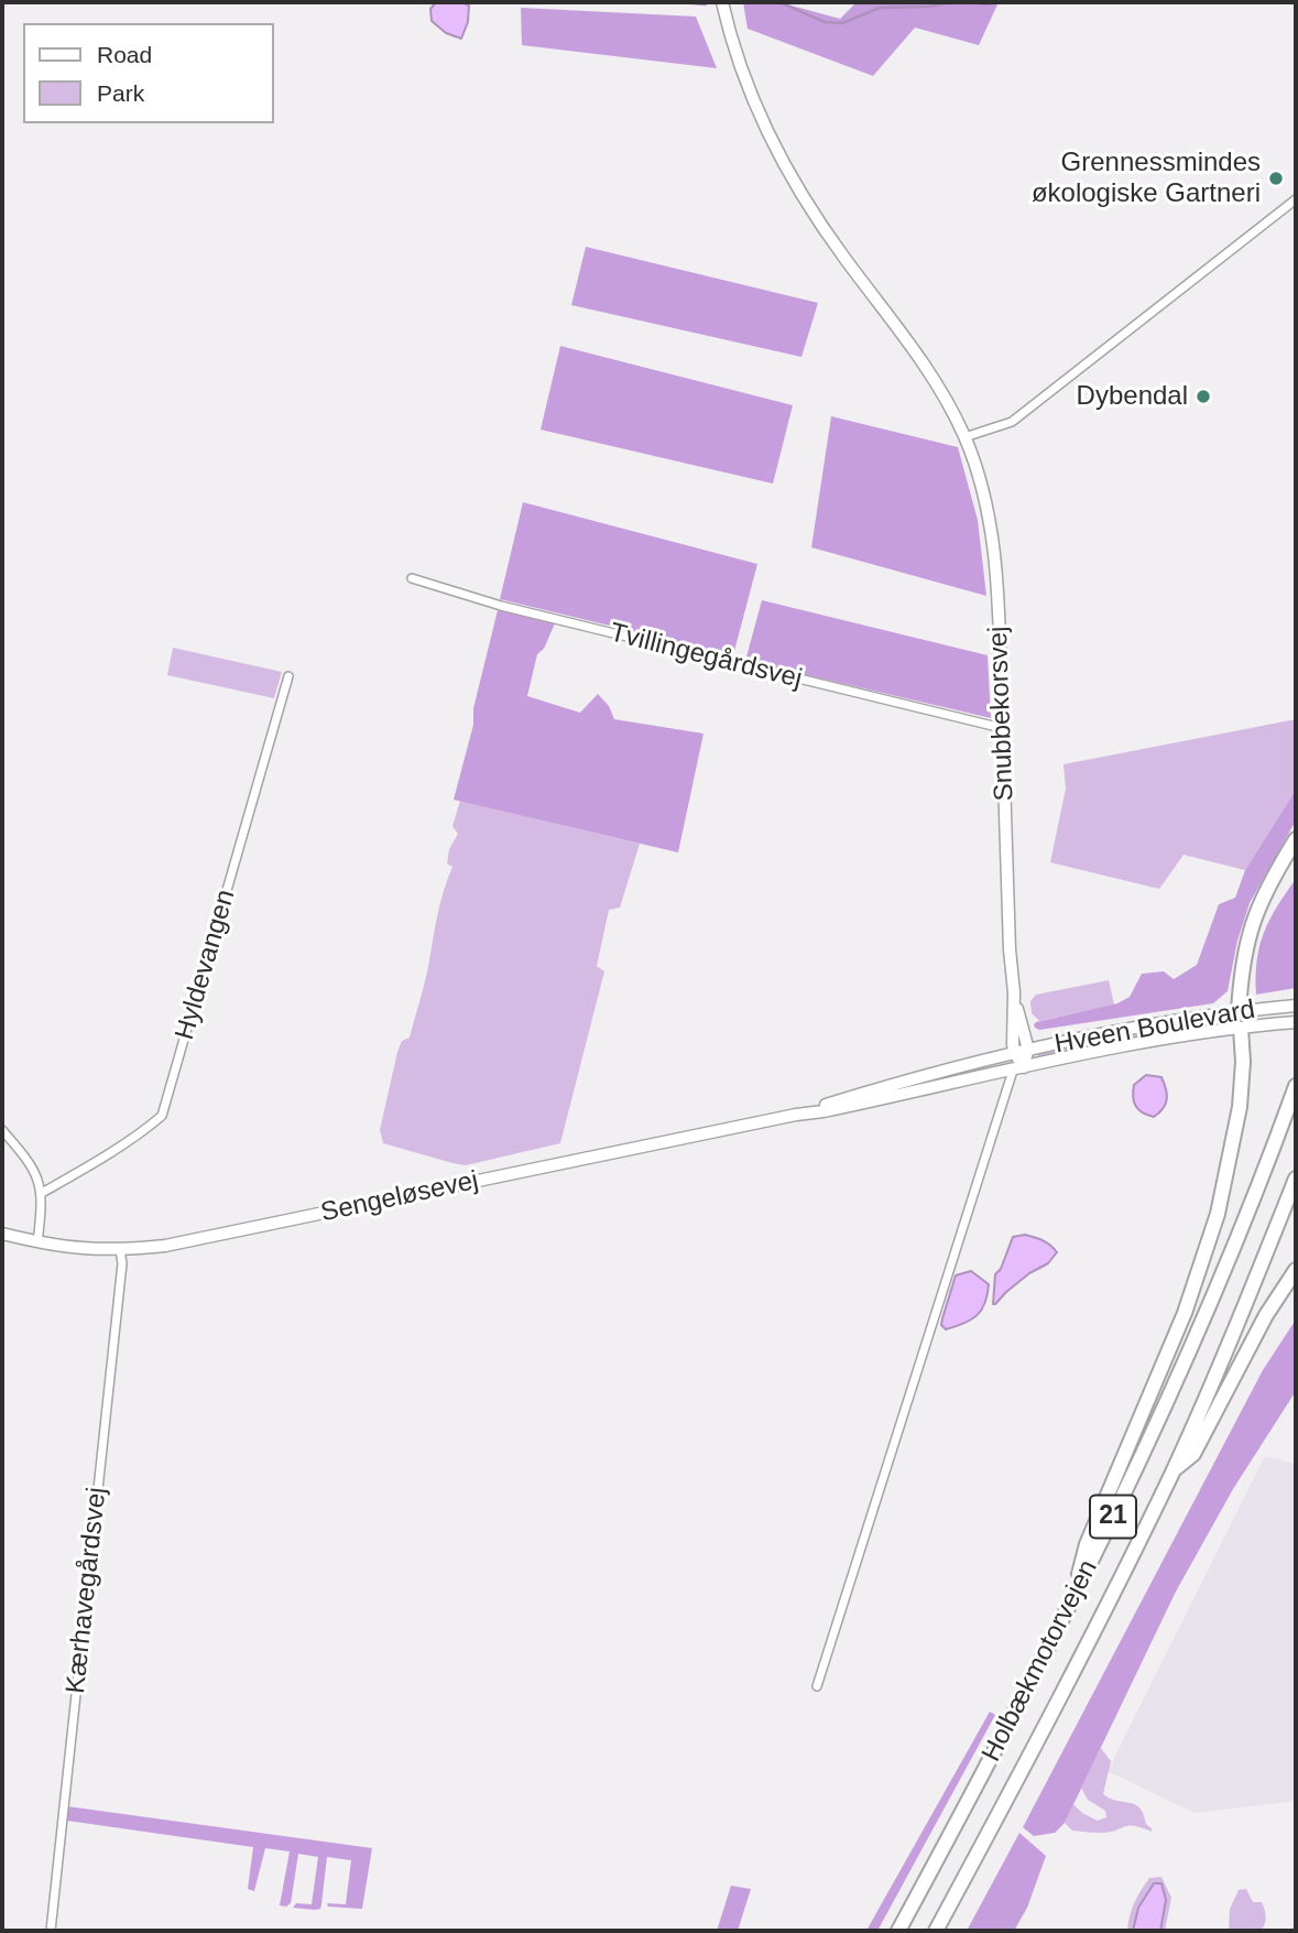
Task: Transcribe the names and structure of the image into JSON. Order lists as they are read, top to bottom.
{
  "streets": {
    "highway": ["21", "Holbækmotorvejen"],
    "street": [
      "Tvillingegårdsvej",
      "Snubbekorsvej",
      "Hyldevangen",
      "Hveen Boulevard",
      "Sengeløsevej",
      "Kærhavegårdsvej"
    ]
  },
  "crossings": [
    ["Tvillingegårdsvej", "Snubbekorsvej"],
    ["Snubbekorsvej", "Hveen Boulevard"],
    ["Snubbekorsvej", "Sengeløsevej"],
    ["Hveen Boulevard", "Sengeløsevej"],
    ["Sengeløsevej", "Kærhavegårdsvej"]
  ],
  "places": ["Grennessmindes økologiske Gartneri", "Dybendal"],
  "legend": ["Road", "Park"]
}
